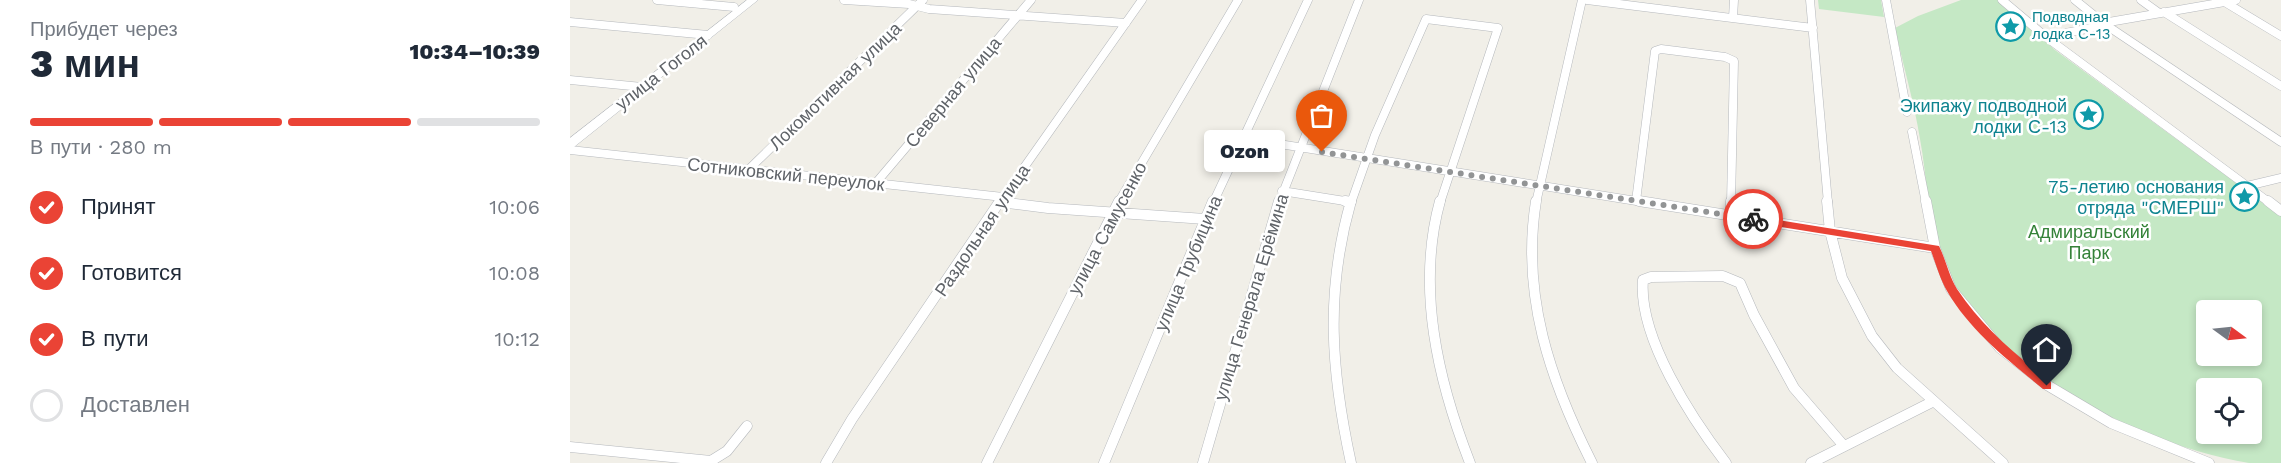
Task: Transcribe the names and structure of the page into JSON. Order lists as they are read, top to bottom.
{
  "streets": {
    "main road": ["улица Гоголя"],
    "street": [
      "Локомотивная улица",
      "Северная улица",
      "Сотниковский переулок",
      "улица Самусенко",
      "Раздольная улица",
      "улица Трубицина",
      "улица Генерала Ерёмина"
    ]
  },
  "crossings": [
    ["Локомотивная улица", "Сотниковский переулок"],
    ["Северная улица", "Сотниковский переулок"],
    ["Сотниковский переулок", "улица Самусенко"],
    ["Сотниковский переулок", "Раздольная улица"],
    ["Сотниковский переулок", "улица Трубицина"]
  ],
  "parks": ["Адмиральский Парк"],
  "places": {
    "place": ["Подводная лодка С-13", "Экипажу подводной лодки С-13", "75-летию основания отряда \"СМЕРШ\""],
    "other": ["Ozon"]
  },
  "north": "right",
  "page": {
    "heading": ["3 мин", "Прибудет через", "10:34–10:39"],
    "bar": "В пути · 280 m",
    "bubble": "Ozon",
    "list": [
      ["Принят", "10:06"],
      ["Готовится", "10:08"],
      ["В пути", "10:12"],
      "Доставлен"
    ]
  }
}
